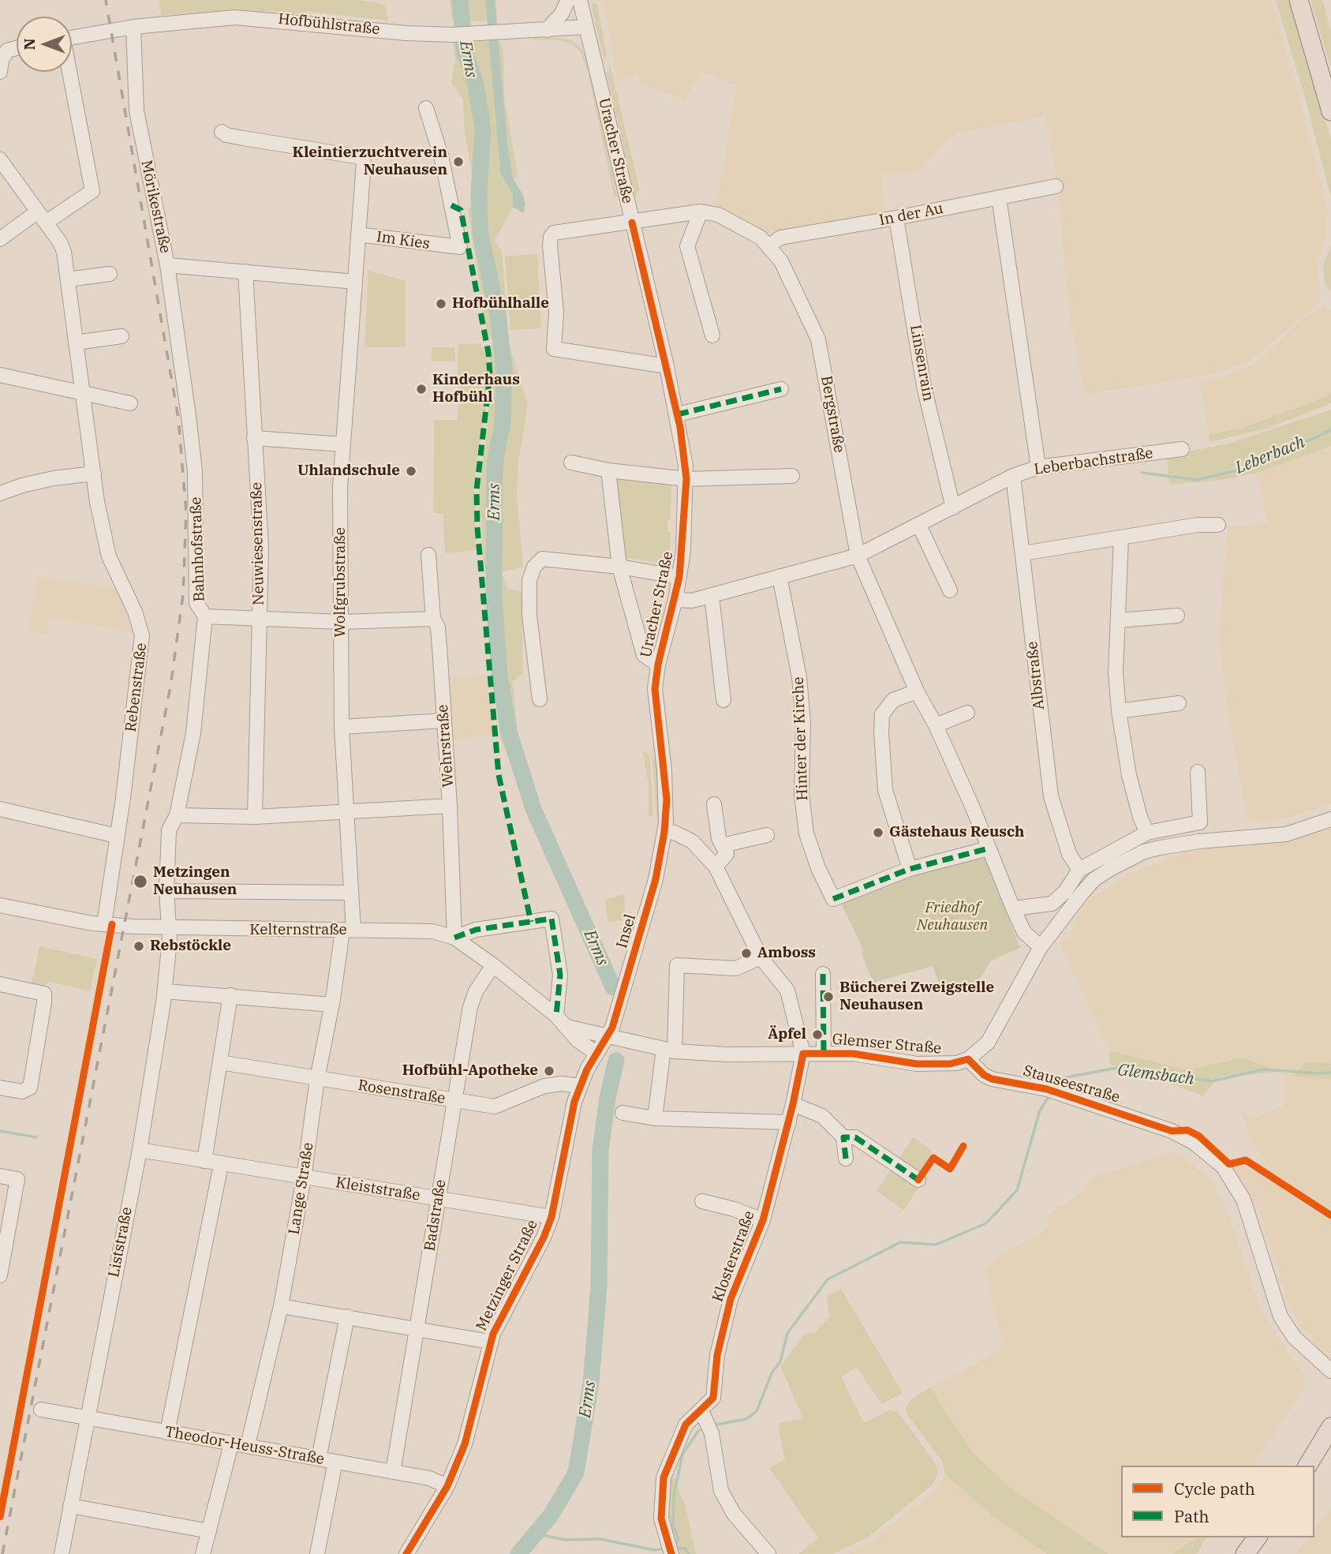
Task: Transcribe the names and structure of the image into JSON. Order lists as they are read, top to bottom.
{
  "streets": {
    "street": [
      "Hofbühlstraße",
      "Uracher Straße",
      "Mörikestraße",
      "In der Au",
      "Im Kies",
      "Linsenrain",
      "Bergstraße",
      "Leberbachstraße",
      "Neuwiesenstraße",
      "Bahnhofstraße",
      "Wolfgrubstraße",
      "Albstraße",
      "Rebenstraße",
      "Hinter der Kirche",
      "Wehrstraße",
      "Kelternstraße",
      "Insel",
      "Glemser Straße",
      "Stauseestraße",
      "Rosenstraße",
      "Lange Straße",
      "Kleiststraße",
      "Badstraße",
      "Liststraße",
      "Klosterstraße",
      "Metzinger Straße",
      "Theodor-Heuss-Straße"
    ]
  },
  "crossings": [
    ["Hofbühlstraße", "Uracher Straße"],
    ["Hofbühlstraße", "Mörikestraße"],
    ["Uracher Straße", "Bergstraße"],
    ["Uracher Straße", "Leberbachstraße"],
    ["Uracher Straße", "Insel"],
    ["Mörikestraße", "Neuwiesenstraße"],
    ["Mörikestraße", "Bahnhofstraße"],
    ["Mörikestraße", "Wolfgrubstraße"],
    ["In der Au", "Linsenrain"],
    ["In der Au", "Bergstraße"],
    ["Im Kies", "Wolfgrubstraße"],
    ["Linsenrain", "Leberbachstraße"],
    ["Bergstraße", "Leberbachstraße"],
    ["Leberbachstraße", "Albstraße"],
    ["Leberbachstraße", "Hinter der Kirche"],
    ["Bahnhofstraße", "Kelternstraße"],
    ["Bahnhofstraße", "Liststraße"],
    ["Wolfgrubstraße", "Kelternstraße"],
    ["Wolfgrubstraße", "Lange Straße"],
    ["Rebenstraße", "Kelternstraße"],
    ["Wehrstraße", "Kelternstraße"],
    ["Kelternstraße", "Lange Straße"],
    ["Kelternstraße", "Badstraße"],
    ["Kelternstraße", "Liststraße"],
    ["Kelternstraße", "Metzinger Straße"],
    ["Insel", "Metzinger Straße"],
    ["Glemser Straße", "Stauseestraße"],
    ["Glemser Straße", "Klosterstraße"],
    ["Rosenstraße", "Lange Straße"],
    ["Rosenstraße", "Badstraße"],
    ["Rosenstraße", "Metzinger Straße"],
    ["Lange Straße", "Kleiststraße"],
    ["Lange Straße", "Theodor-Heuss-Straße"],
    ["Kleiststraße", "Badstraße"],
    ["Kleiststraße", "Liststraße"],
    ["Kleiststraße", "Metzinger Straße"],
    ["Badstraße", "Theodor-Heuss-Straße"],
    ["Liststraße", "Theodor-Heuss-Straße"],
    ["Metzinger Straße", "Theodor-Heuss-Straße"]
  ],
  "water": ["Erms", "Leberbach", "Glemsbach"],
  "parks": ["Friedhof Neuhausen"],
  "places": [
    "Kleintierzuchtverein Neuhausen",
    "Hofbühlhalle",
    "Kinderhaus Hofbühl",
    "Uhlandschule",
    "Gästehaus Reusch",
    "Metzingen Neuhausen",
    "Rebstöckle",
    "Amboss",
    "Bücherei Zweigstelle Neuhausen",
    "Äpfel",
    "Hofbühl-Apotheke"
  ],
  "legend": ["Cycle path", "Path"],
  "north": "left"
}
